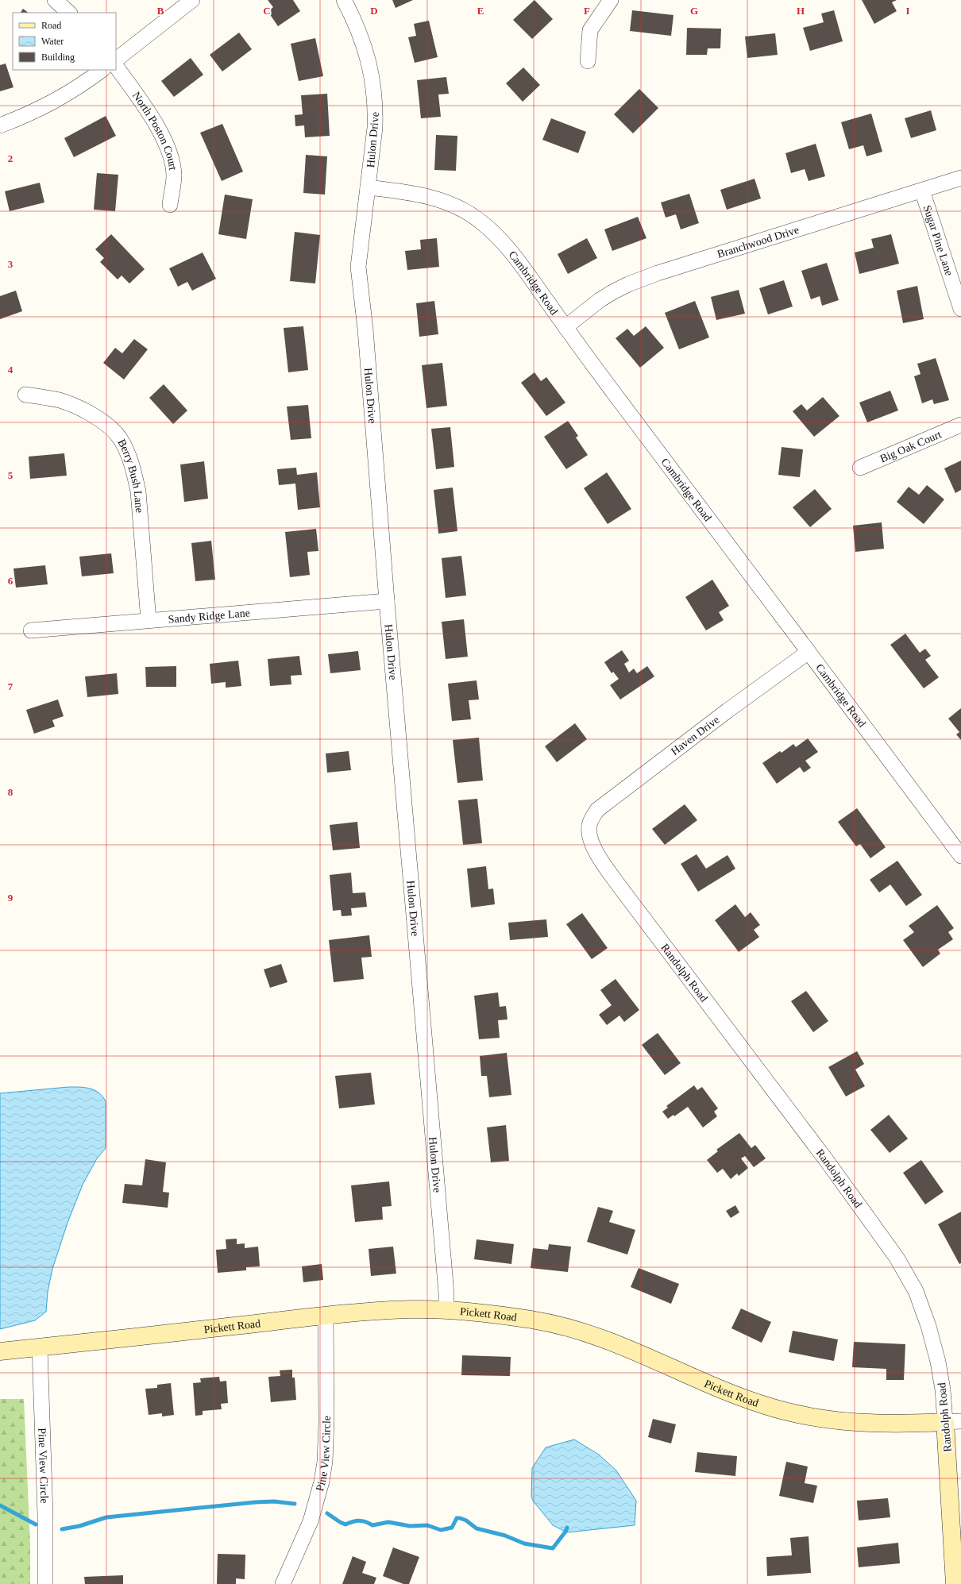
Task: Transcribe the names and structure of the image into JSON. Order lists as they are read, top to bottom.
{
  "streets": {
    "street": [
      "North Poston Court",
      "Hulon Drive",
      "Sugar Pine Lane",
      "Branchwood Drive",
      "Cambridge Road",
      "Big Oak Court",
      "Berry Bush Lane",
      "Sandy Ridge Lane",
      "Haven Drive",
      "Randolph Road",
      "Pickett Road",
      "Pine View Circle"
    ]
  },
  "crossings": [
    ["Hulon Drive", "Cambridge Road"],
    ["Hulon Drive", "Sandy Ridge Lane"],
    ["Hulon Drive", "Pickett Road"],
    ["Sugar Pine Lane", "Branchwood Drive"],
    ["Branchwood Drive", "Cambridge Road"],
    ["Cambridge Road", "Haven Drive"],
    ["Berry Bush Lane", "Sandy Ridge Lane"],
    ["Haven Drive", "Randolph Road"],
    ["Randolph Road", "Pickett Road"],
    ["Pickett Road", "Pine View Circle"]
  ],
  "legend": ["Road", "Water", "Building"],
  "grid": {
    "columns": [
      "B",
      "C",
      "D",
      "E",
      "F",
      "G",
      "H",
      "I"
    ],
    "rows": [
      "2",
      "3",
      "4",
      "5",
      "6",
      "7",
      "8",
      "9"
    ]
  }
}
